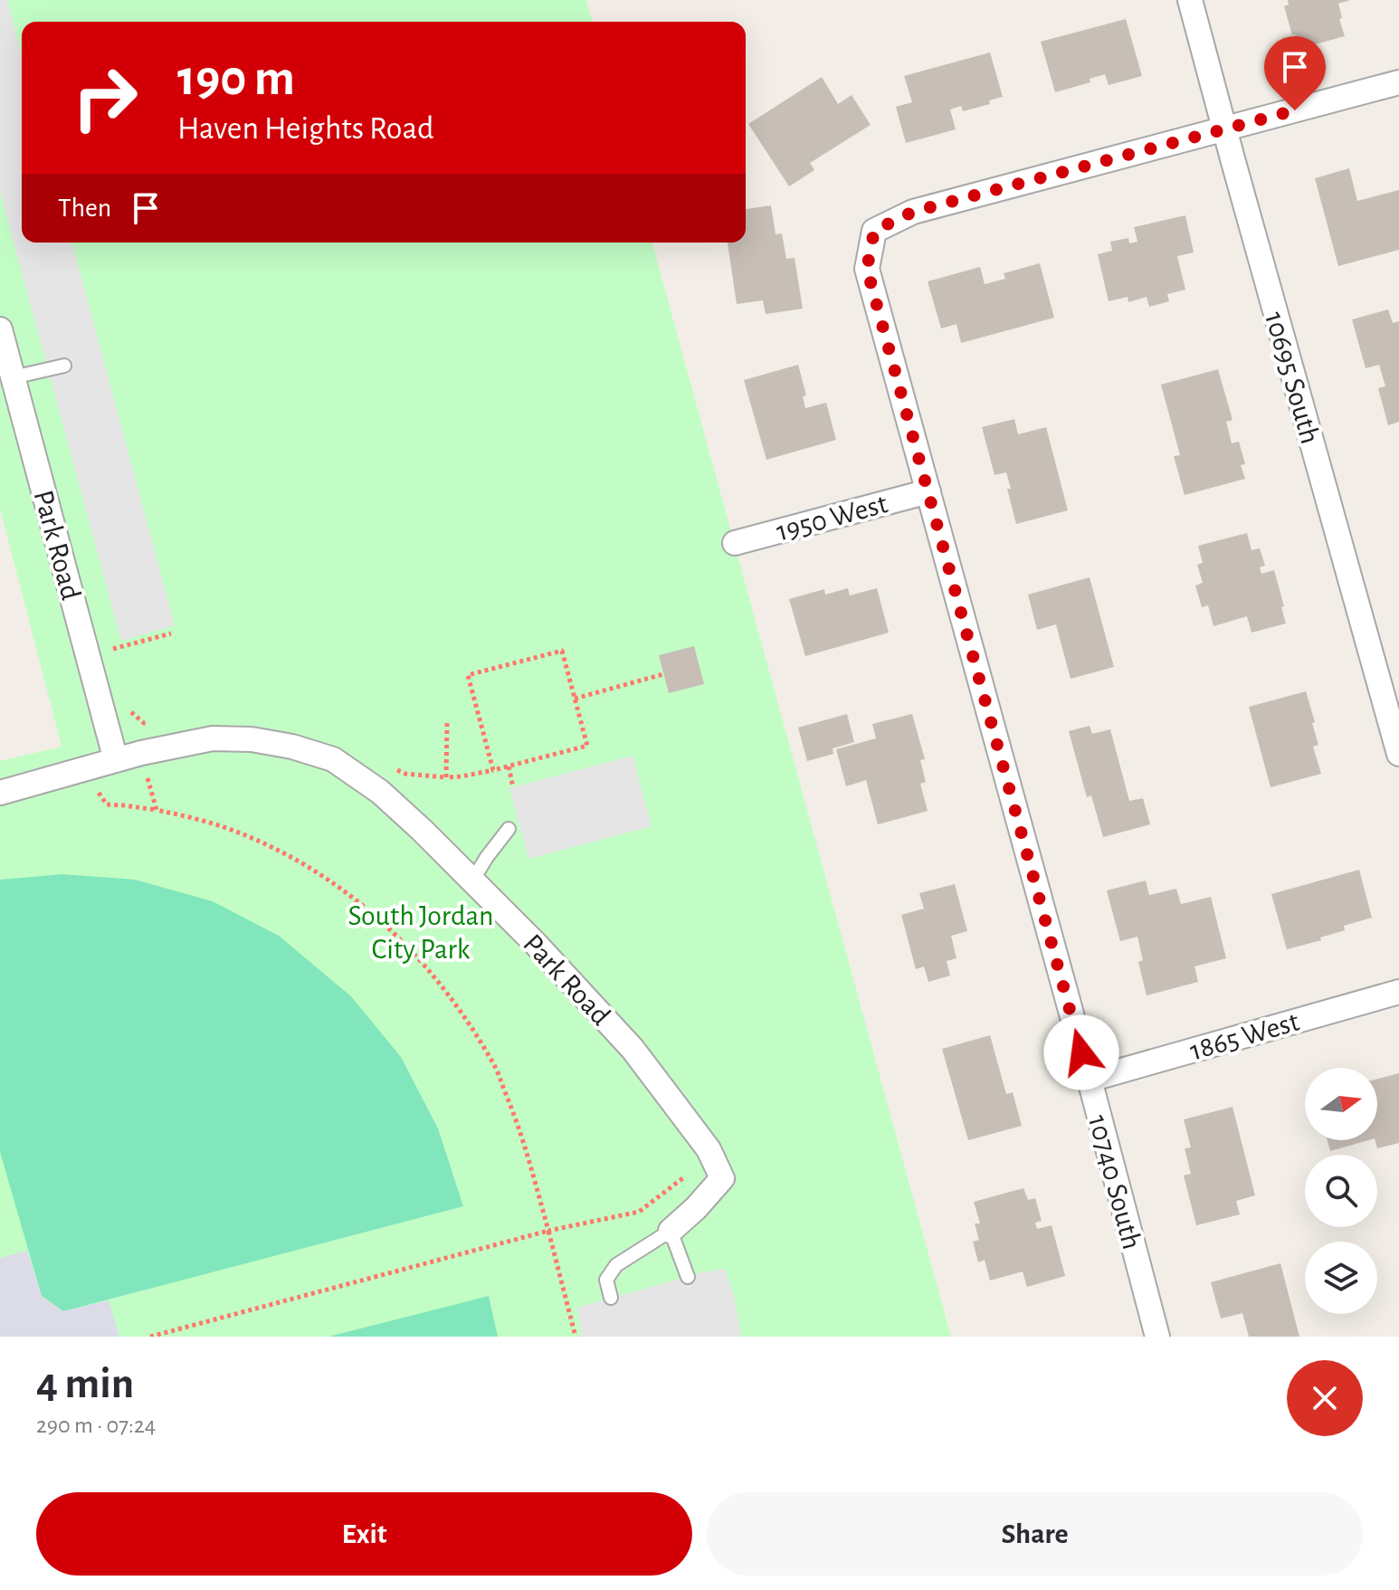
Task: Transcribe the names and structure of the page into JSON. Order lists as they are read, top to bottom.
{
  "streets": {
    "street": [
      "10695 South",
      "1950 West",
      "Park Road",
      "1865 West",
      "10740 South"
    ]
  },
  "crossings": [
    ["10695 South", "10740 South"],
    ["1950 West", "10740 South"],
    ["1865 West", "10740 South"]
  ],
  "parks": ["South Jordan City Park"],
  "north": "right",
  "page": {
    "turn": ["190 m", "Haven Heights Road"],
    "then": "Then",
    "heading": ["4 min", "290 m · 07:24"],
    "buttons": ["Exit", "Share"]
  }
}
